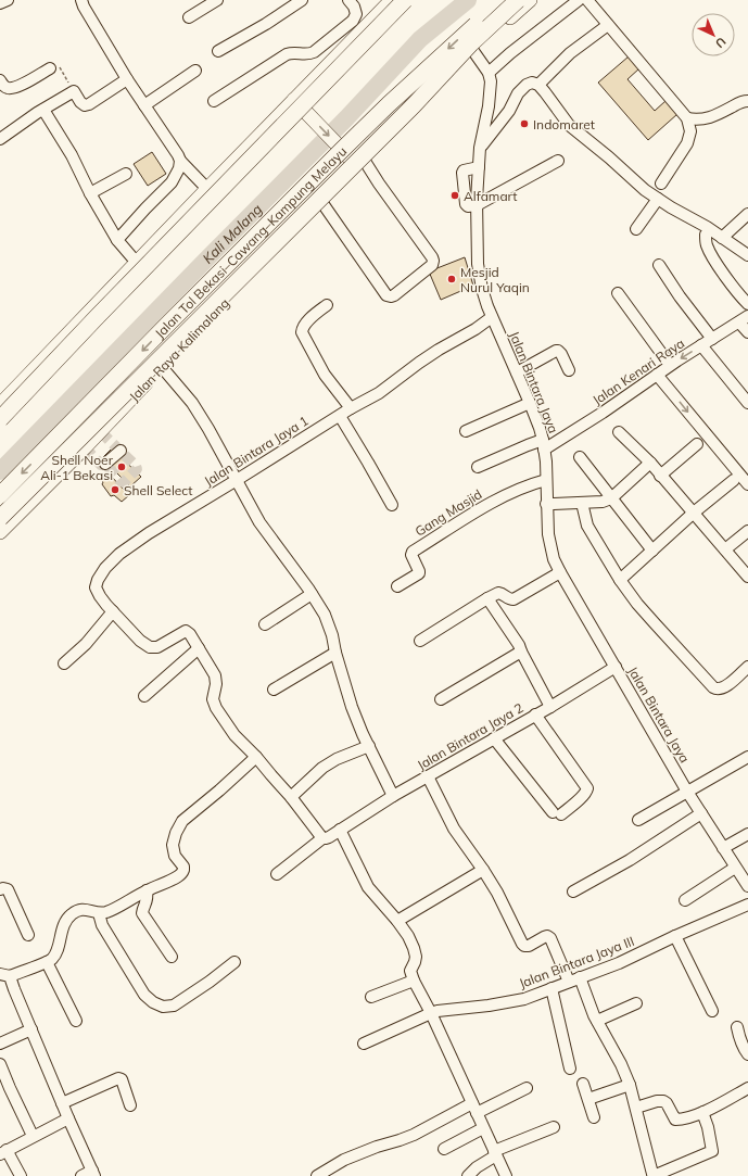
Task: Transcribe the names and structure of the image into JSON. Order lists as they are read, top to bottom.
{
  "streets": {
    "highway": ["Jalan Tol Bekasi–Cawang–Kampung Melayu"],
    "main road": ["Jalan Raya Kalimalang"],
    "street": [
      "Jalan Kenari Raya",
      "Jalan Bintara Jaya",
      "Jalan Bintara Jaya 1",
      "Gang Masjid",
      "Jalan Bintara Jaya 2",
      "Jalan Bintara Jaya III"
    ]
  },
  "crossings": [
    ["Jalan Kenari Raya", "Jalan Bintara Jaya"],
    ["Jalan Bintara Jaya", "Jalan Bintara Jaya 1"],
    ["Jalan Bintara Jaya", "Gang Masjid"],
    ["Jalan Bintara Jaya", "Jalan Bintara Jaya 2"]
  ],
  "water": ["Kali Malang"],
  "places": [
    "Indomaret",
    "Alfamart",
    "Mesjid Nurul Yaqin",
    "Shell Noer Ali-1 Bekasi",
    "Shell Select"
  ],
  "north": "bottom right"
}
